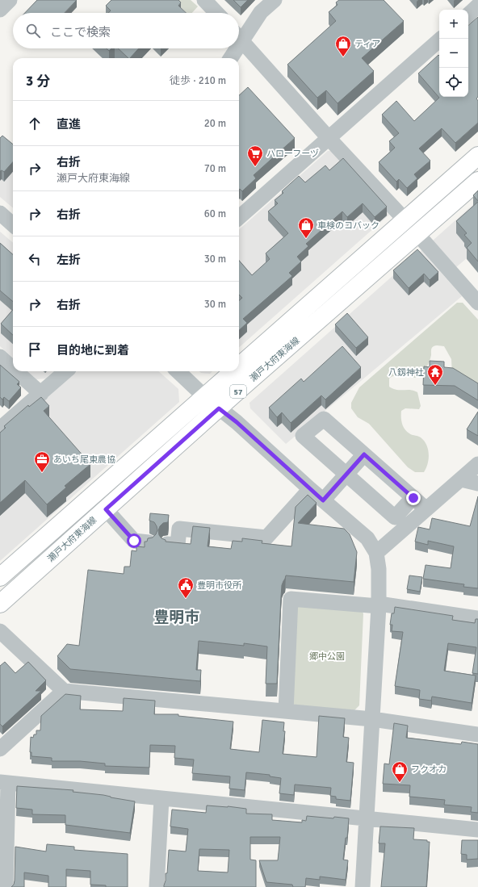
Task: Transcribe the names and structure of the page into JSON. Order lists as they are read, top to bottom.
{
  "streets": {
    "main road": ["瀬戸大府東海線", "57"]
  },
  "districts": ["豊明市"],
  "parks": ["郷中公園"],
  "places": {
    "shop": ["ティア", "車検のコバック", "フクオカ"],
    "supermarket": ["ハローフーヅ"],
    "temple": ["八釼神社"],
    "office": ["あいち尾東農協"],
    "public building": ["豊明市役所"]
  },
  "page": {
    "map_buttons": ["+", "−"],
    "search": "ここで検索",
    "heading": ["3 分", "徒歩 · 210 m"],
    "list": [
      ["直進", "20 m"],
      ["右折", "瀬戸大府東海線", "70 m"],
      ["右折", "60 m"],
      ["左折", "30 m"],
      ["右折", "30 m"],
      "目的地に到着"
    ]
  }
}
